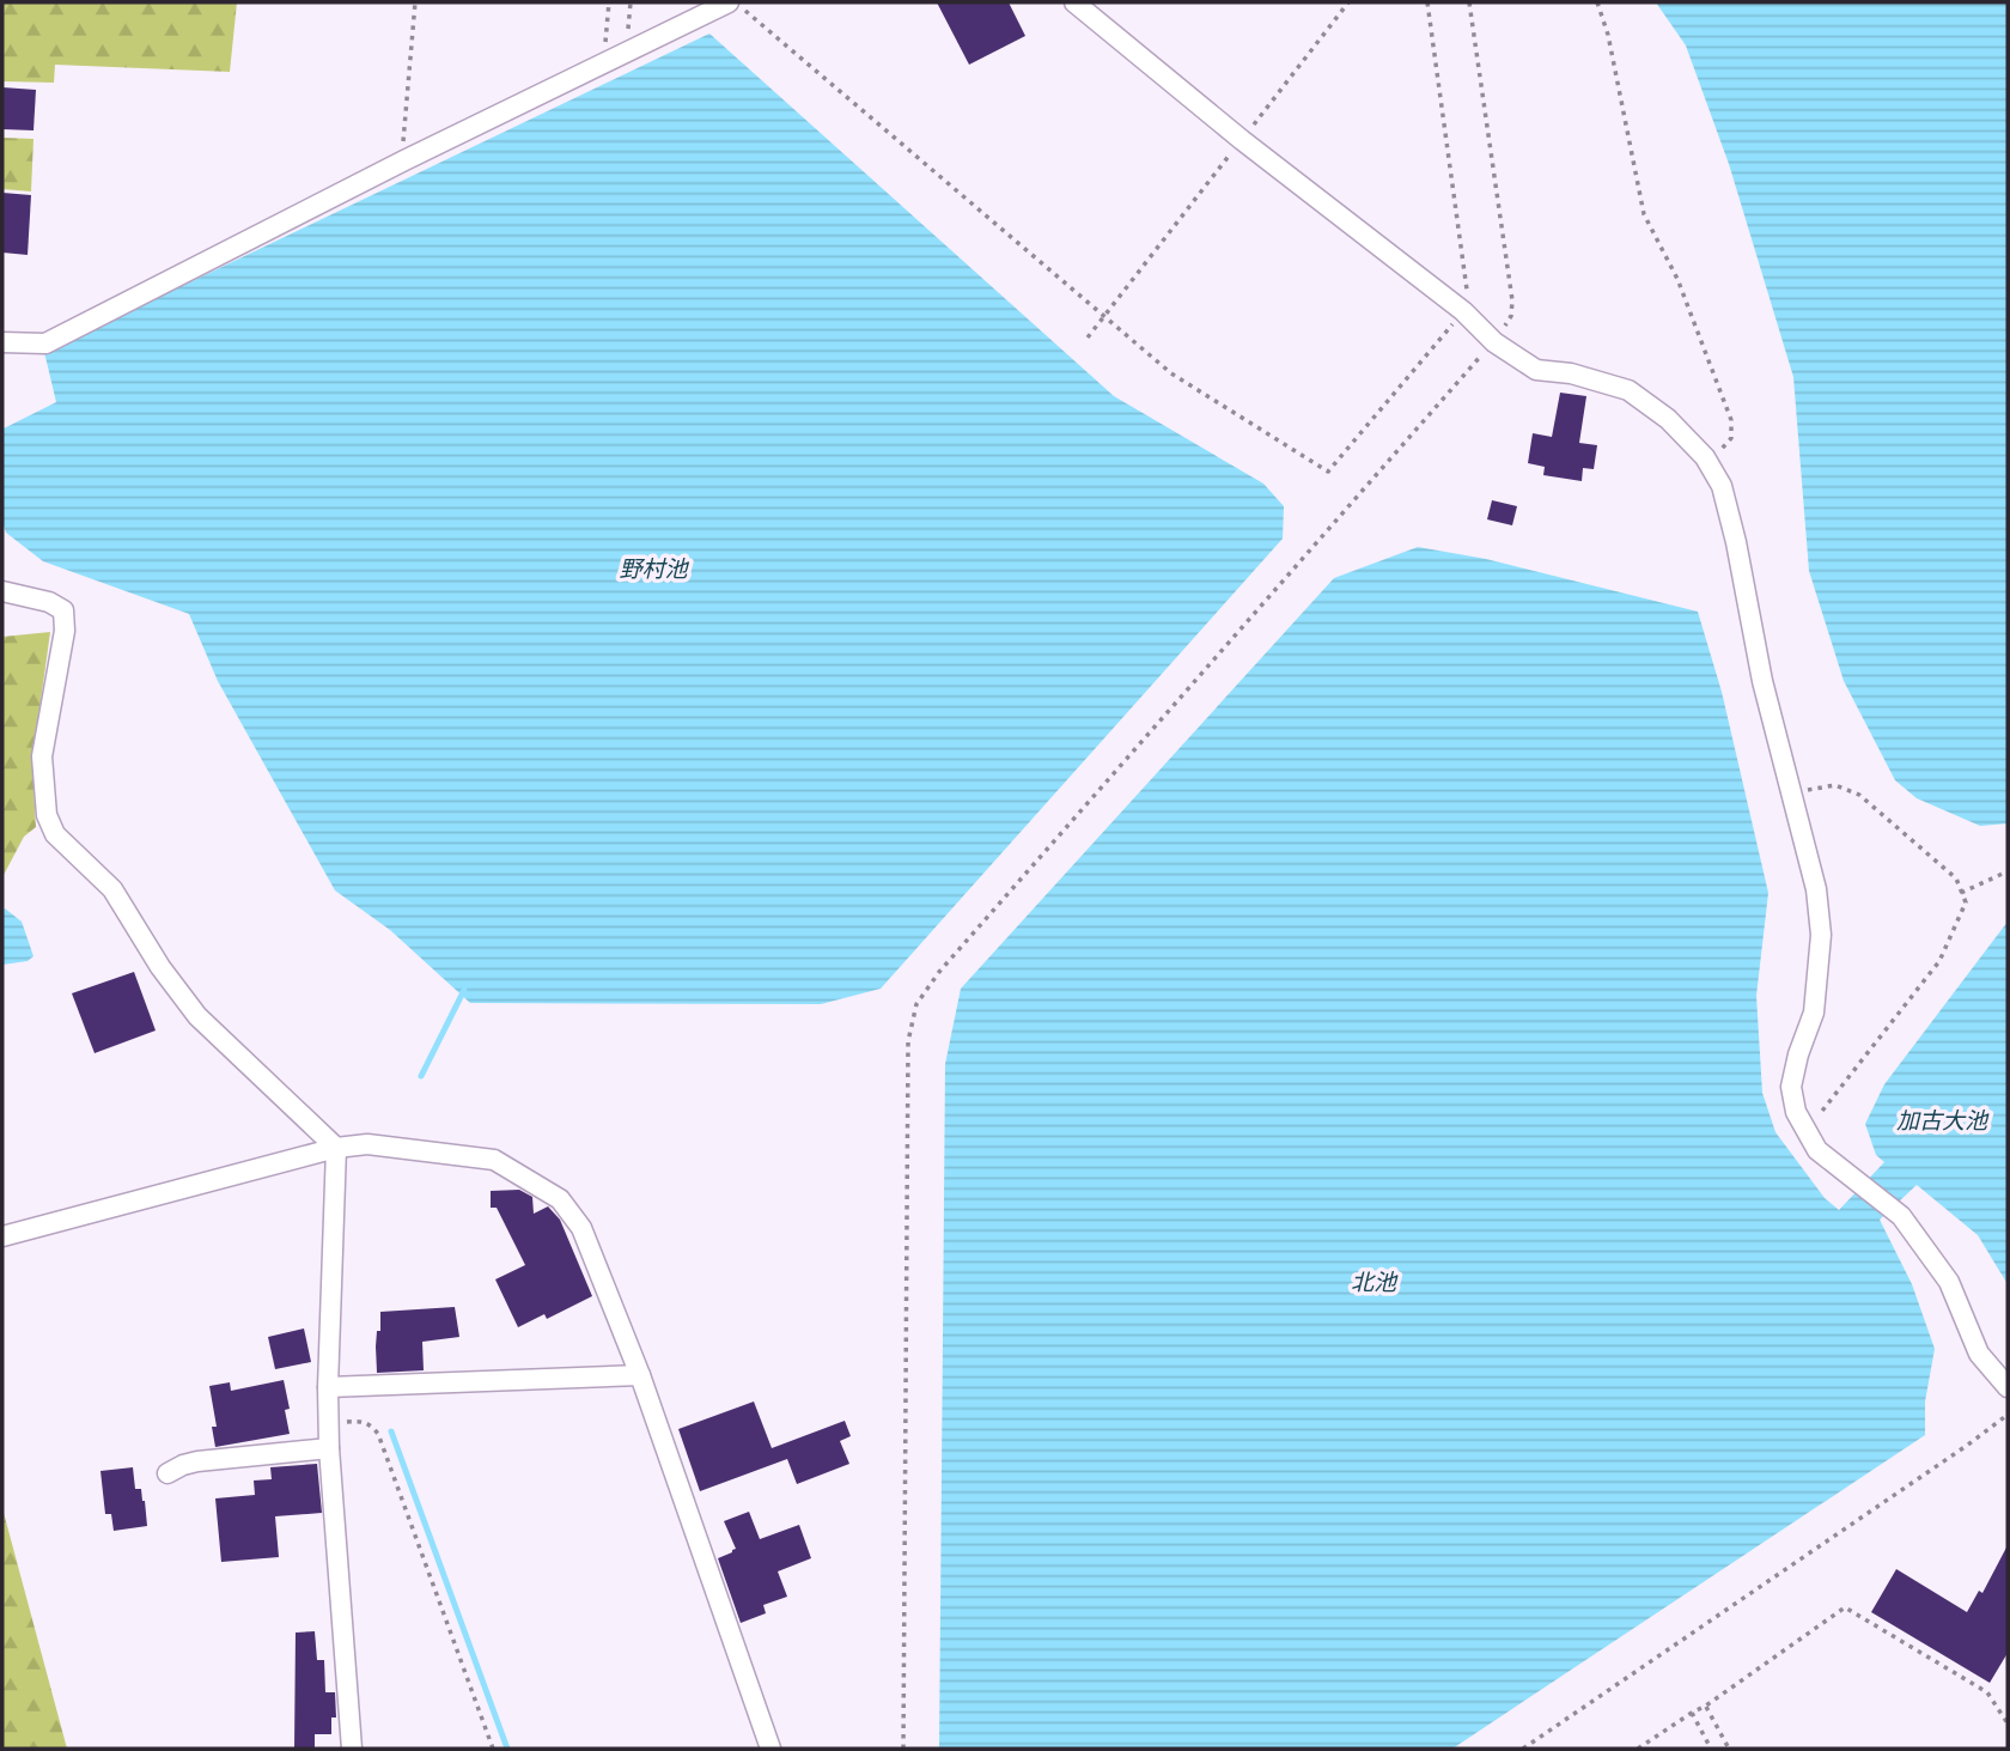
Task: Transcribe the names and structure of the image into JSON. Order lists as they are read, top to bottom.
{
  "water": ["野村池", "加古大池", "北池"]
}
